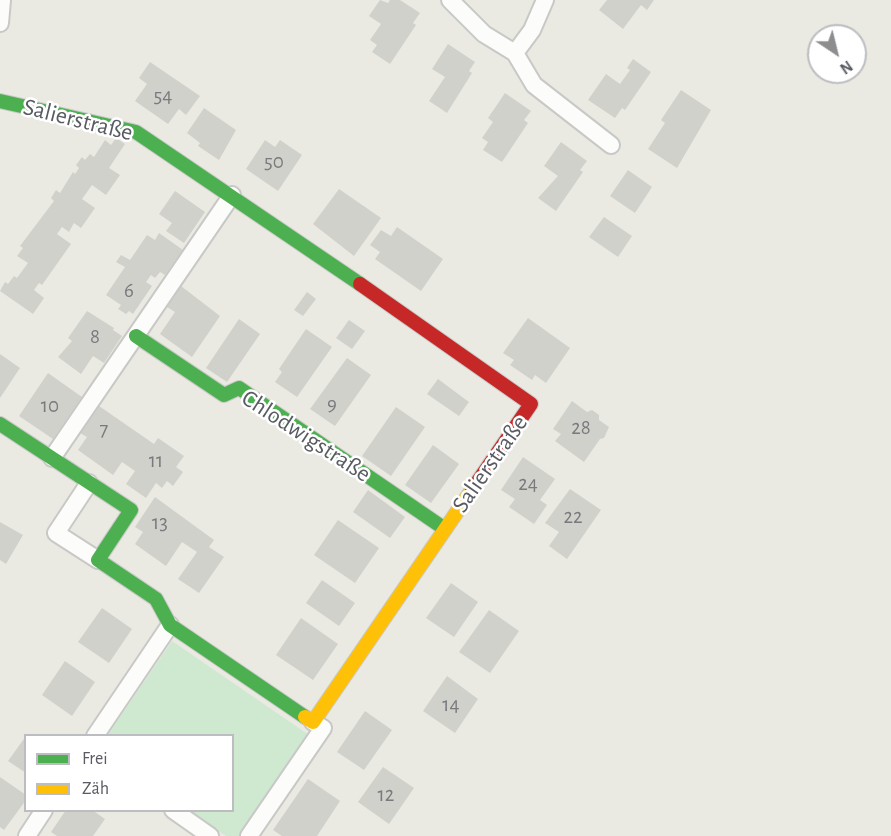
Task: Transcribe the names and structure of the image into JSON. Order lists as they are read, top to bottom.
{
  "streets": {
    "street": ["Salierstraße", "Chlodwigstraße"]
  },
  "crossings": [
    ["Salierstraße", "Chlodwigstraße"]
  ],
  "house_numbers": [
    "54",
    "50",
    "6",
    "8",
    "9",
    "10",
    "28",
    "7",
    "11",
    "24",
    "22",
    "13",
    "14",
    "12"
  ],
  "legend": ["Frei", "Zäh"],
  "north": "bottom right"
}
